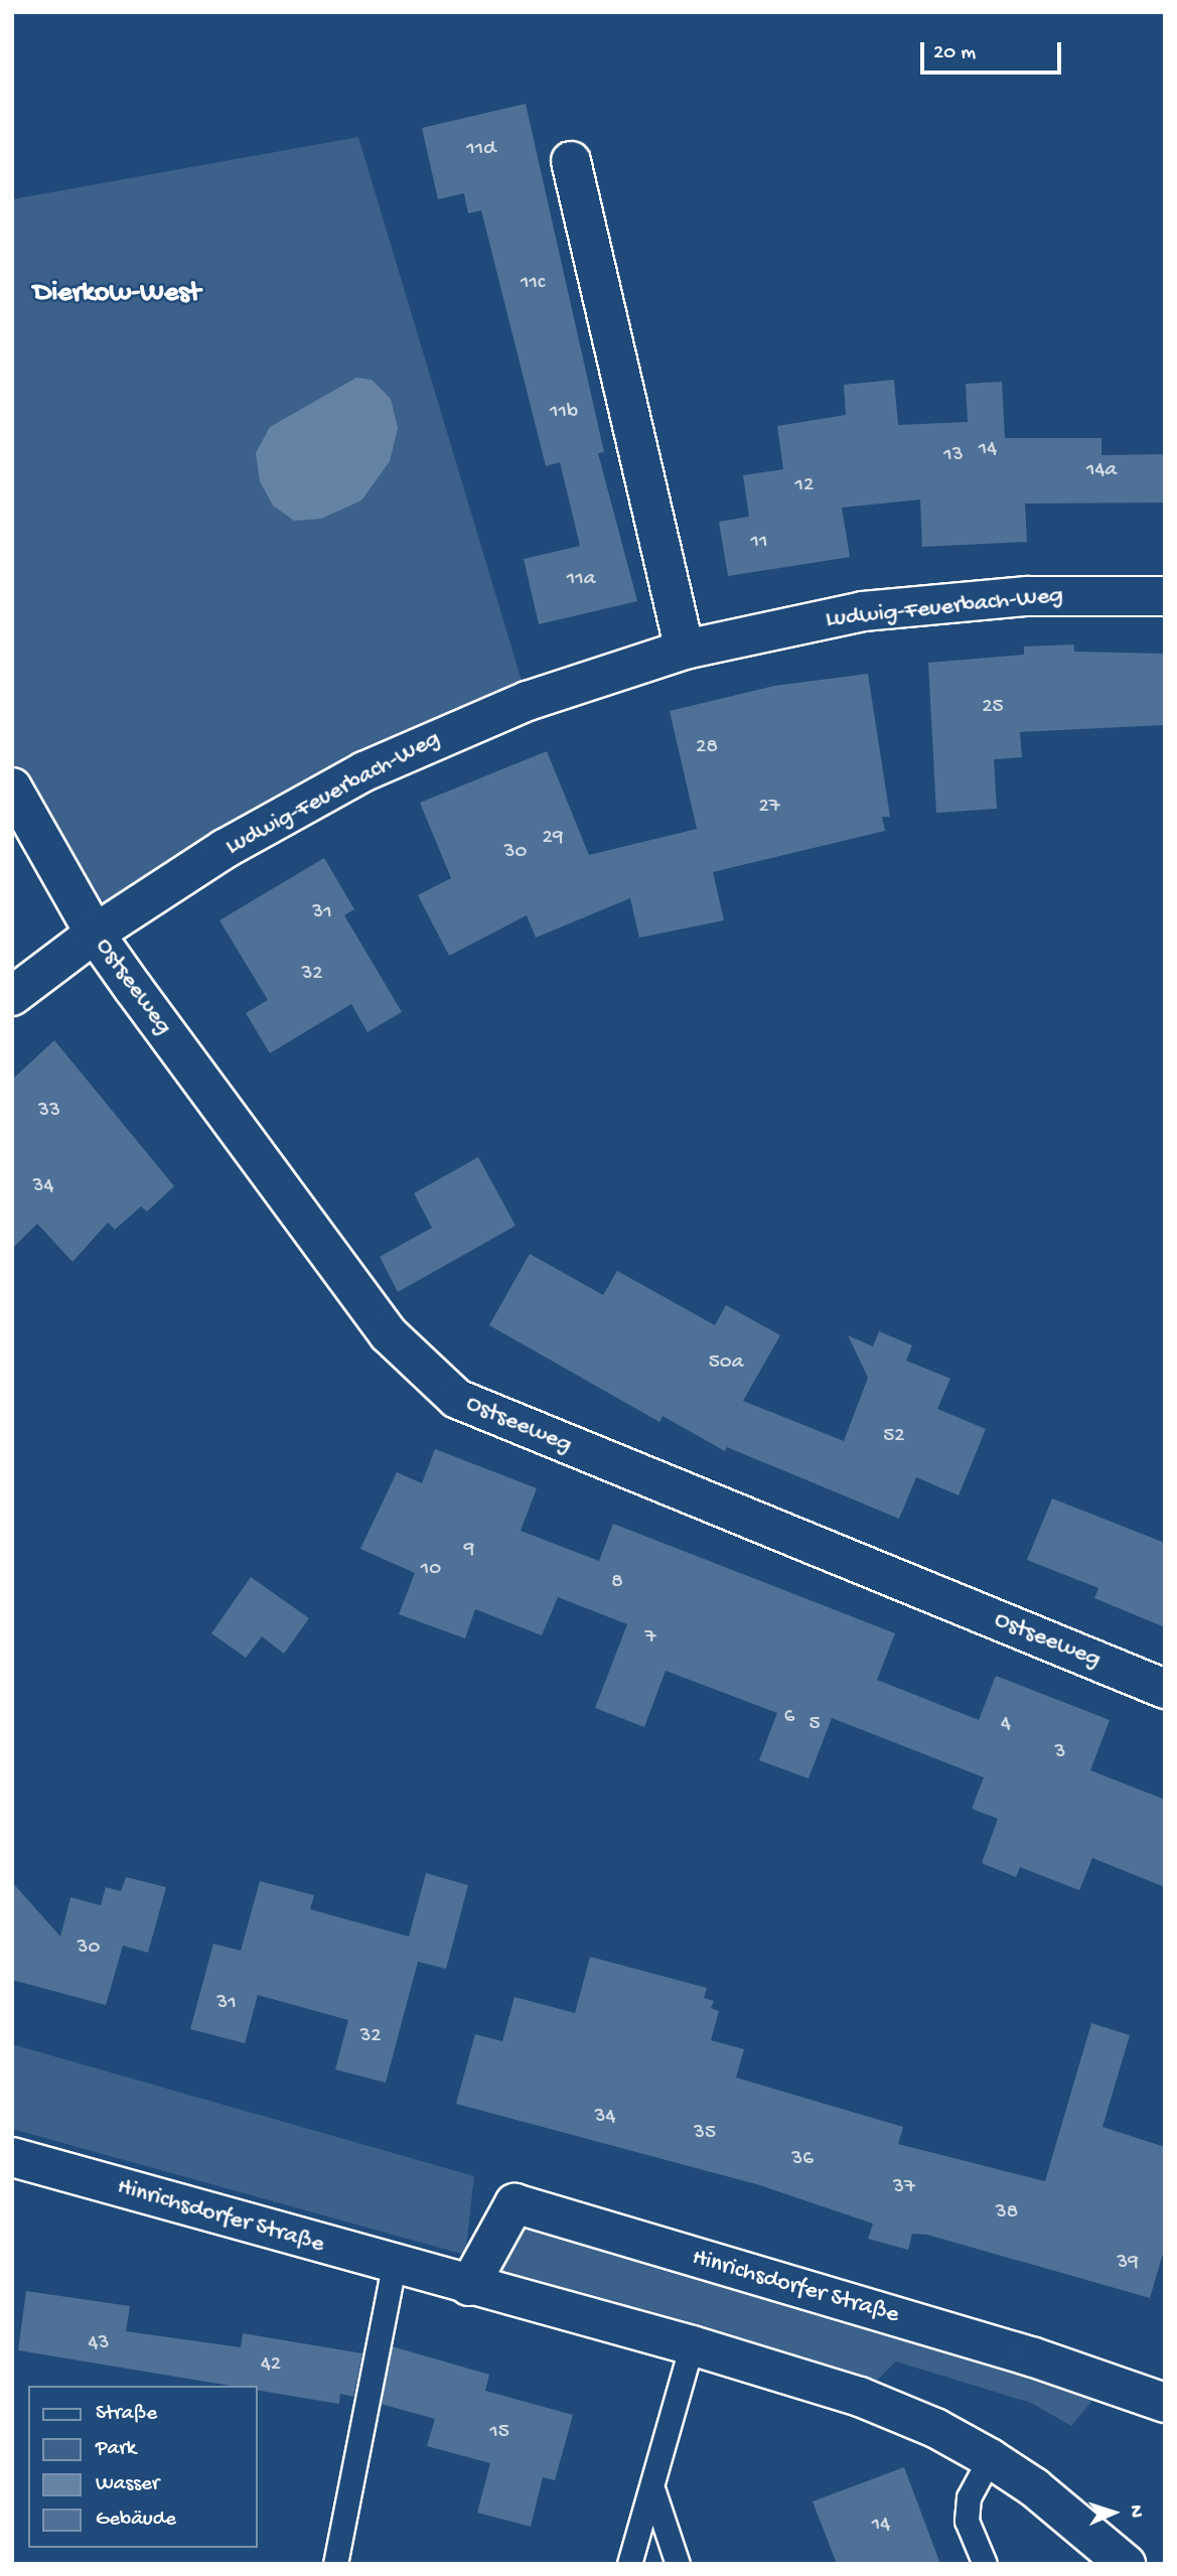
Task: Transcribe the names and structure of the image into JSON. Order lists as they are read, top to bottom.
{
  "streets": {
    "street": ["Ludwig-Feuerbach-Weg", "Ostseeweg", "Hinrichsdorfer Straße"]
  },
  "crossings": [
    ["Ludwig-Feuerbach-Weg", "Ostseeweg"]
  ],
  "districts": ["Dierkow-West"],
  "house_numbers": [
    "11d",
    "11c",
    "11b",
    "14",
    "13",
    "14a",
    "12",
    "11",
    "11a",
    "25",
    "28",
    "27",
    "29",
    "30",
    "31",
    "32",
    "33",
    "34",
    "50a",
    "52",
    "9",
    "10",
    "8",
    "7",
    "6",
    "5",
    "4",
    "3",
    "30",
    "31",
    "32",
    "34",
    "35",
    "36",
    "37",
    "38",
    "39",
    "43",
    "42",
    "15",
    "14"
  ],
  "legend": [
    "Straße",
    "Park",
    "Wasser",
    "Gebäude"
  ],
  "scale_bar": "20 m",
  "north": "right"
}
